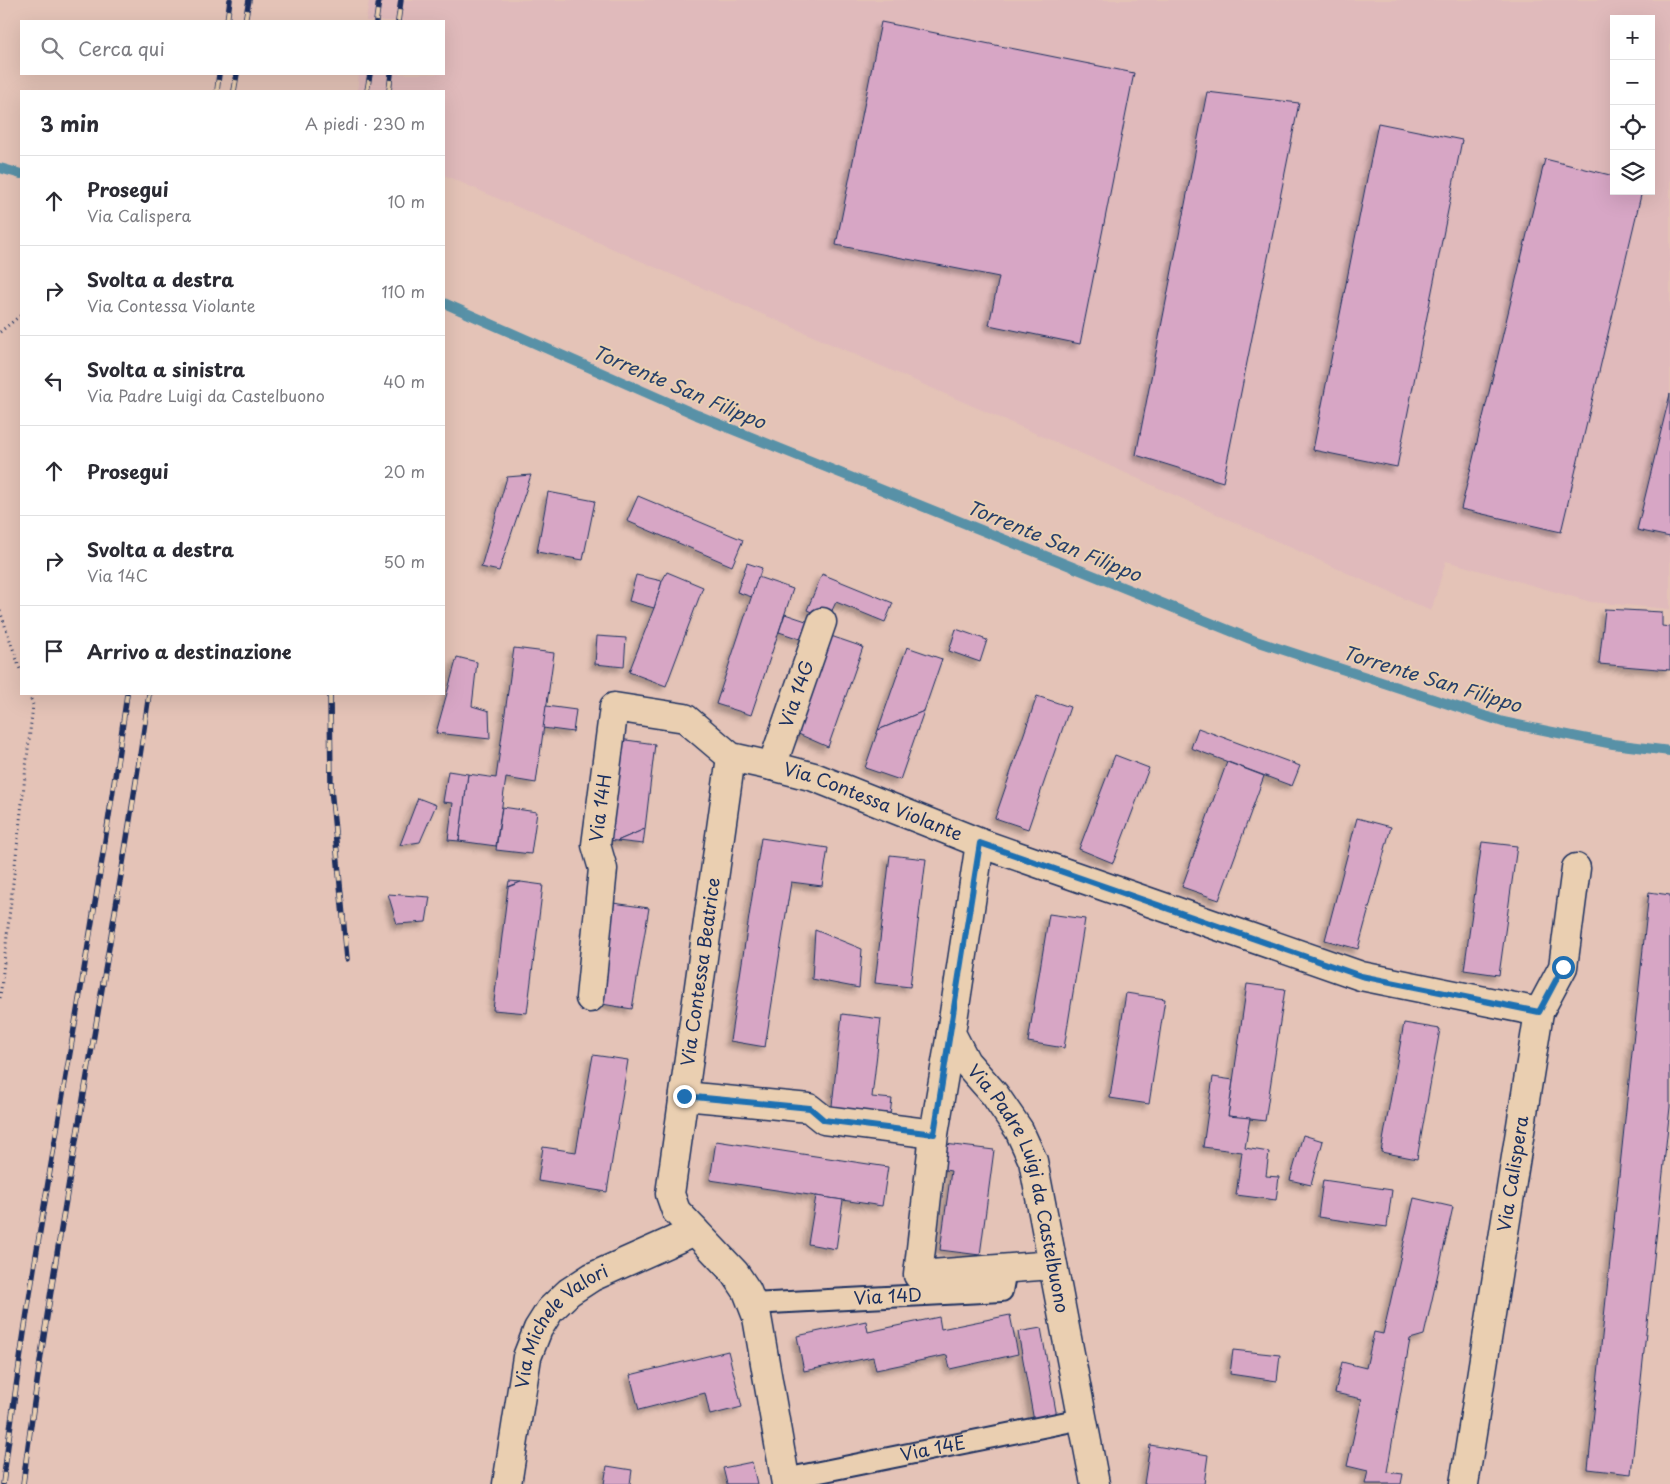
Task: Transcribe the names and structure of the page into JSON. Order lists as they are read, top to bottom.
{
  "streets": {
    "street": [
      "Via 14G",
      "Via Contessa Violante",
      "Via 14H",
      "Via Contessa Beatrice",
      "Via Calispera",
      "Via Padre Luigi da Castelbuono",
      "Via 14D",
      "Via Michele Valori",
      "Via 14E"
    ]
  },
  "crossings": [
    ["Via 14G", "Via Contessa Violante"],
    ["Via Contessa Violante", "Via 14H"],
    ["Via Contessa Violante", "Via Contessa Beatrice"],
    ["Via Contessa Violante", "Via Calispera"],
    ["Via Contessa Beatrice", "Via 14D"],
    ["Via Contessa Beatrice", "Via Michele Valori"],
    ["Via Contessa Beatrice", "Via 14E"],
    ["Via Padre Luigi da Castelbuono", "Via 14E"]
  ],
  "water": ["Torrente San Filippo"],
  "page": {
    "map_buttons": ["+", "−"],
    "search": "Cerca qui",
    "heading": ["3 min", "A piedi · 230 m"],
    "list": [
      ["Prosegui", "Via Calispera", "10 m"],
      ["Svolta a destra", "Via Contessa Violante", "110 m"],
      ["Svolta a sinistra", "Via Padre Luigi da Castelbuono", "40 m"],
      ["Prosegui", "20 m"],
      ["Svolta a destra", "Via 14C", "50 m"],
      "Arrivo a destinazione"
    ]
  }
}
